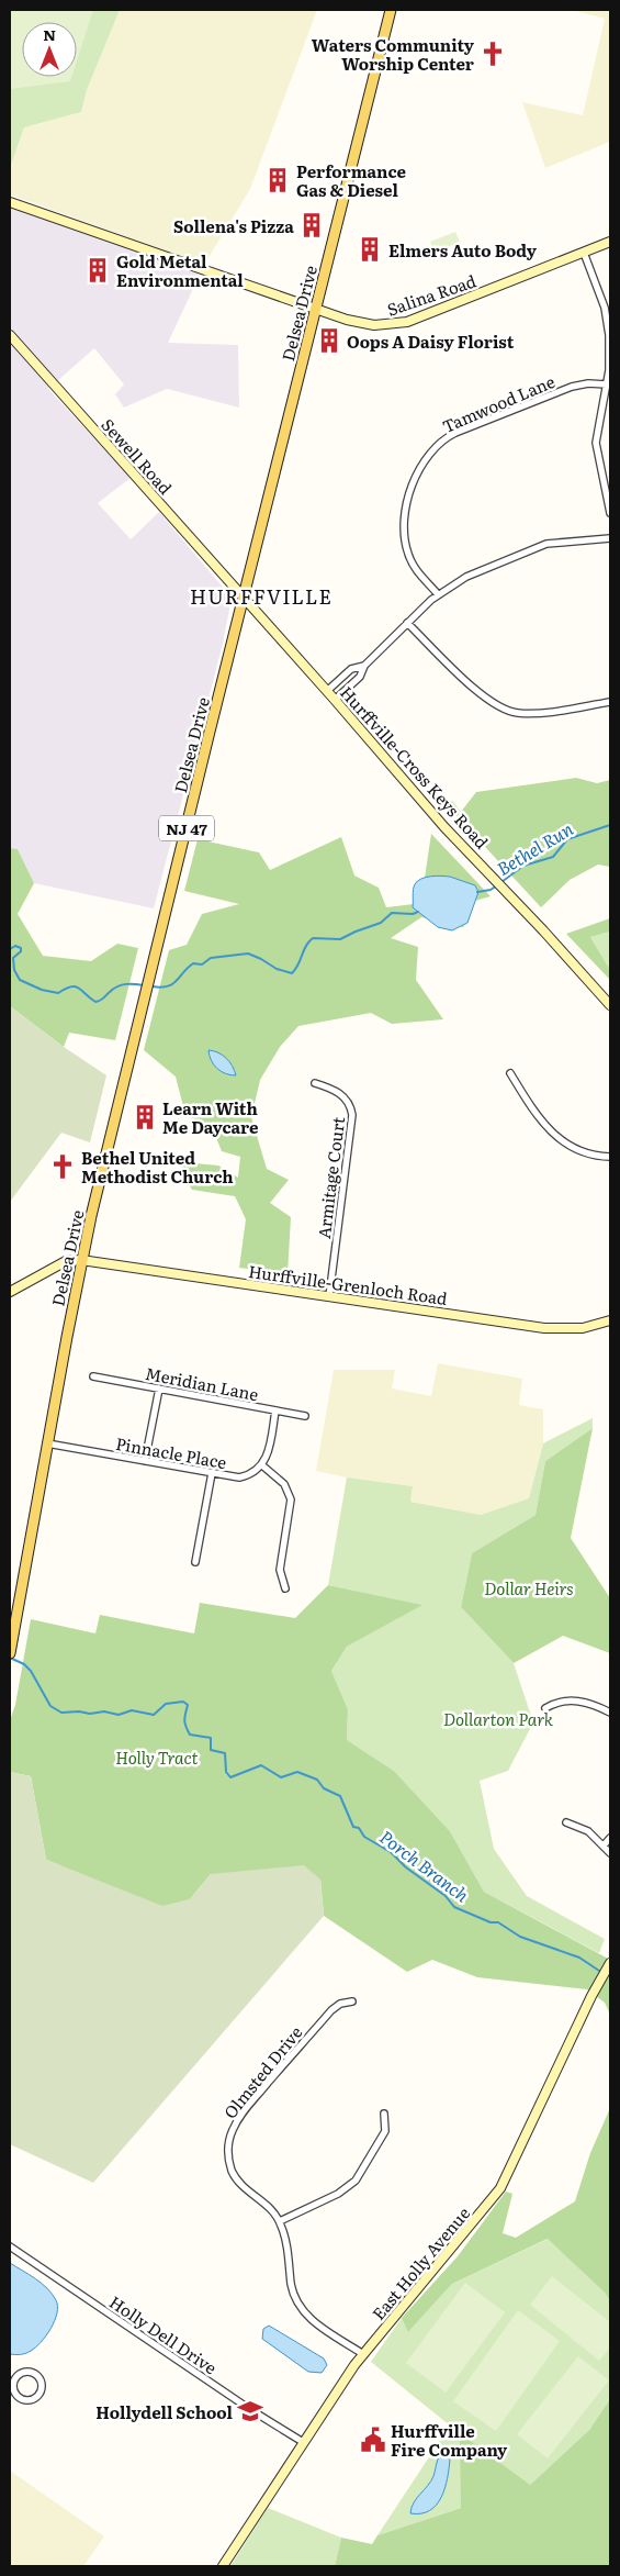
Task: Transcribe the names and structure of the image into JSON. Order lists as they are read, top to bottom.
{
  "streets": {
    "main road": [
      "Salina Road",
      "Delsea Drive",
      "Sewell Road",
      "Hurffville-Cross Keys Road",
      "NJ 47",
      "Hurffville-Grenloch Road",
      "East Holly Avenue"
    ],
    "street": [
      "Tamwood Lane",
      "Armitage Court",
      "Meridian Lane",
      "Pinnacle Place",
      "Olmsted Drive",
      "Holly Dell Drive"
    ]
  },
  "crossings": [
    ["Salina Road", "Delsea Drive"],
    ["Delsea Drive", "Sewell Road"],
    ["Delsea Drive", "Hurffville-Cross Keys Road"],
    ["Delsea Drive", "Hurffville-Grenloch Road"],
    ["Delsea Drive", "Pinnacle Place"],
    ["Sewell Road", "Hurffville-Cross Keys Road"],
    ["Armitage Court", "Hurffville-Grenloch Road"],
    ["Olmsted Drive", "East Holly Avenue"],
    ["East Holly Avenue", "Holly Dell Drive"]
  ],
  "districts": ["HURFFVILLE"],
  "water": ["Bethel Run", "Porch Branch"],
  "parks": ["Dollar Heirs", "Dollarton Park", "Holly Tract"],
  "places": {
    "church": ["Waters Community Worship Center", "Bethel United Methodist Church"],
    "building": [
      "Performance Gas & Diesel",
      "Sollena's Pizza",
      "Elmers Auto Body",
      "Gold Metal Environmental",
      "Oops A Daisy Florist",
      "Learn With Me Daycare"
    ],
    "school or university": ["Hollydell School"],
    "public building": ["Hurffville Fire Company"]
  },
  "north": "top"
}
